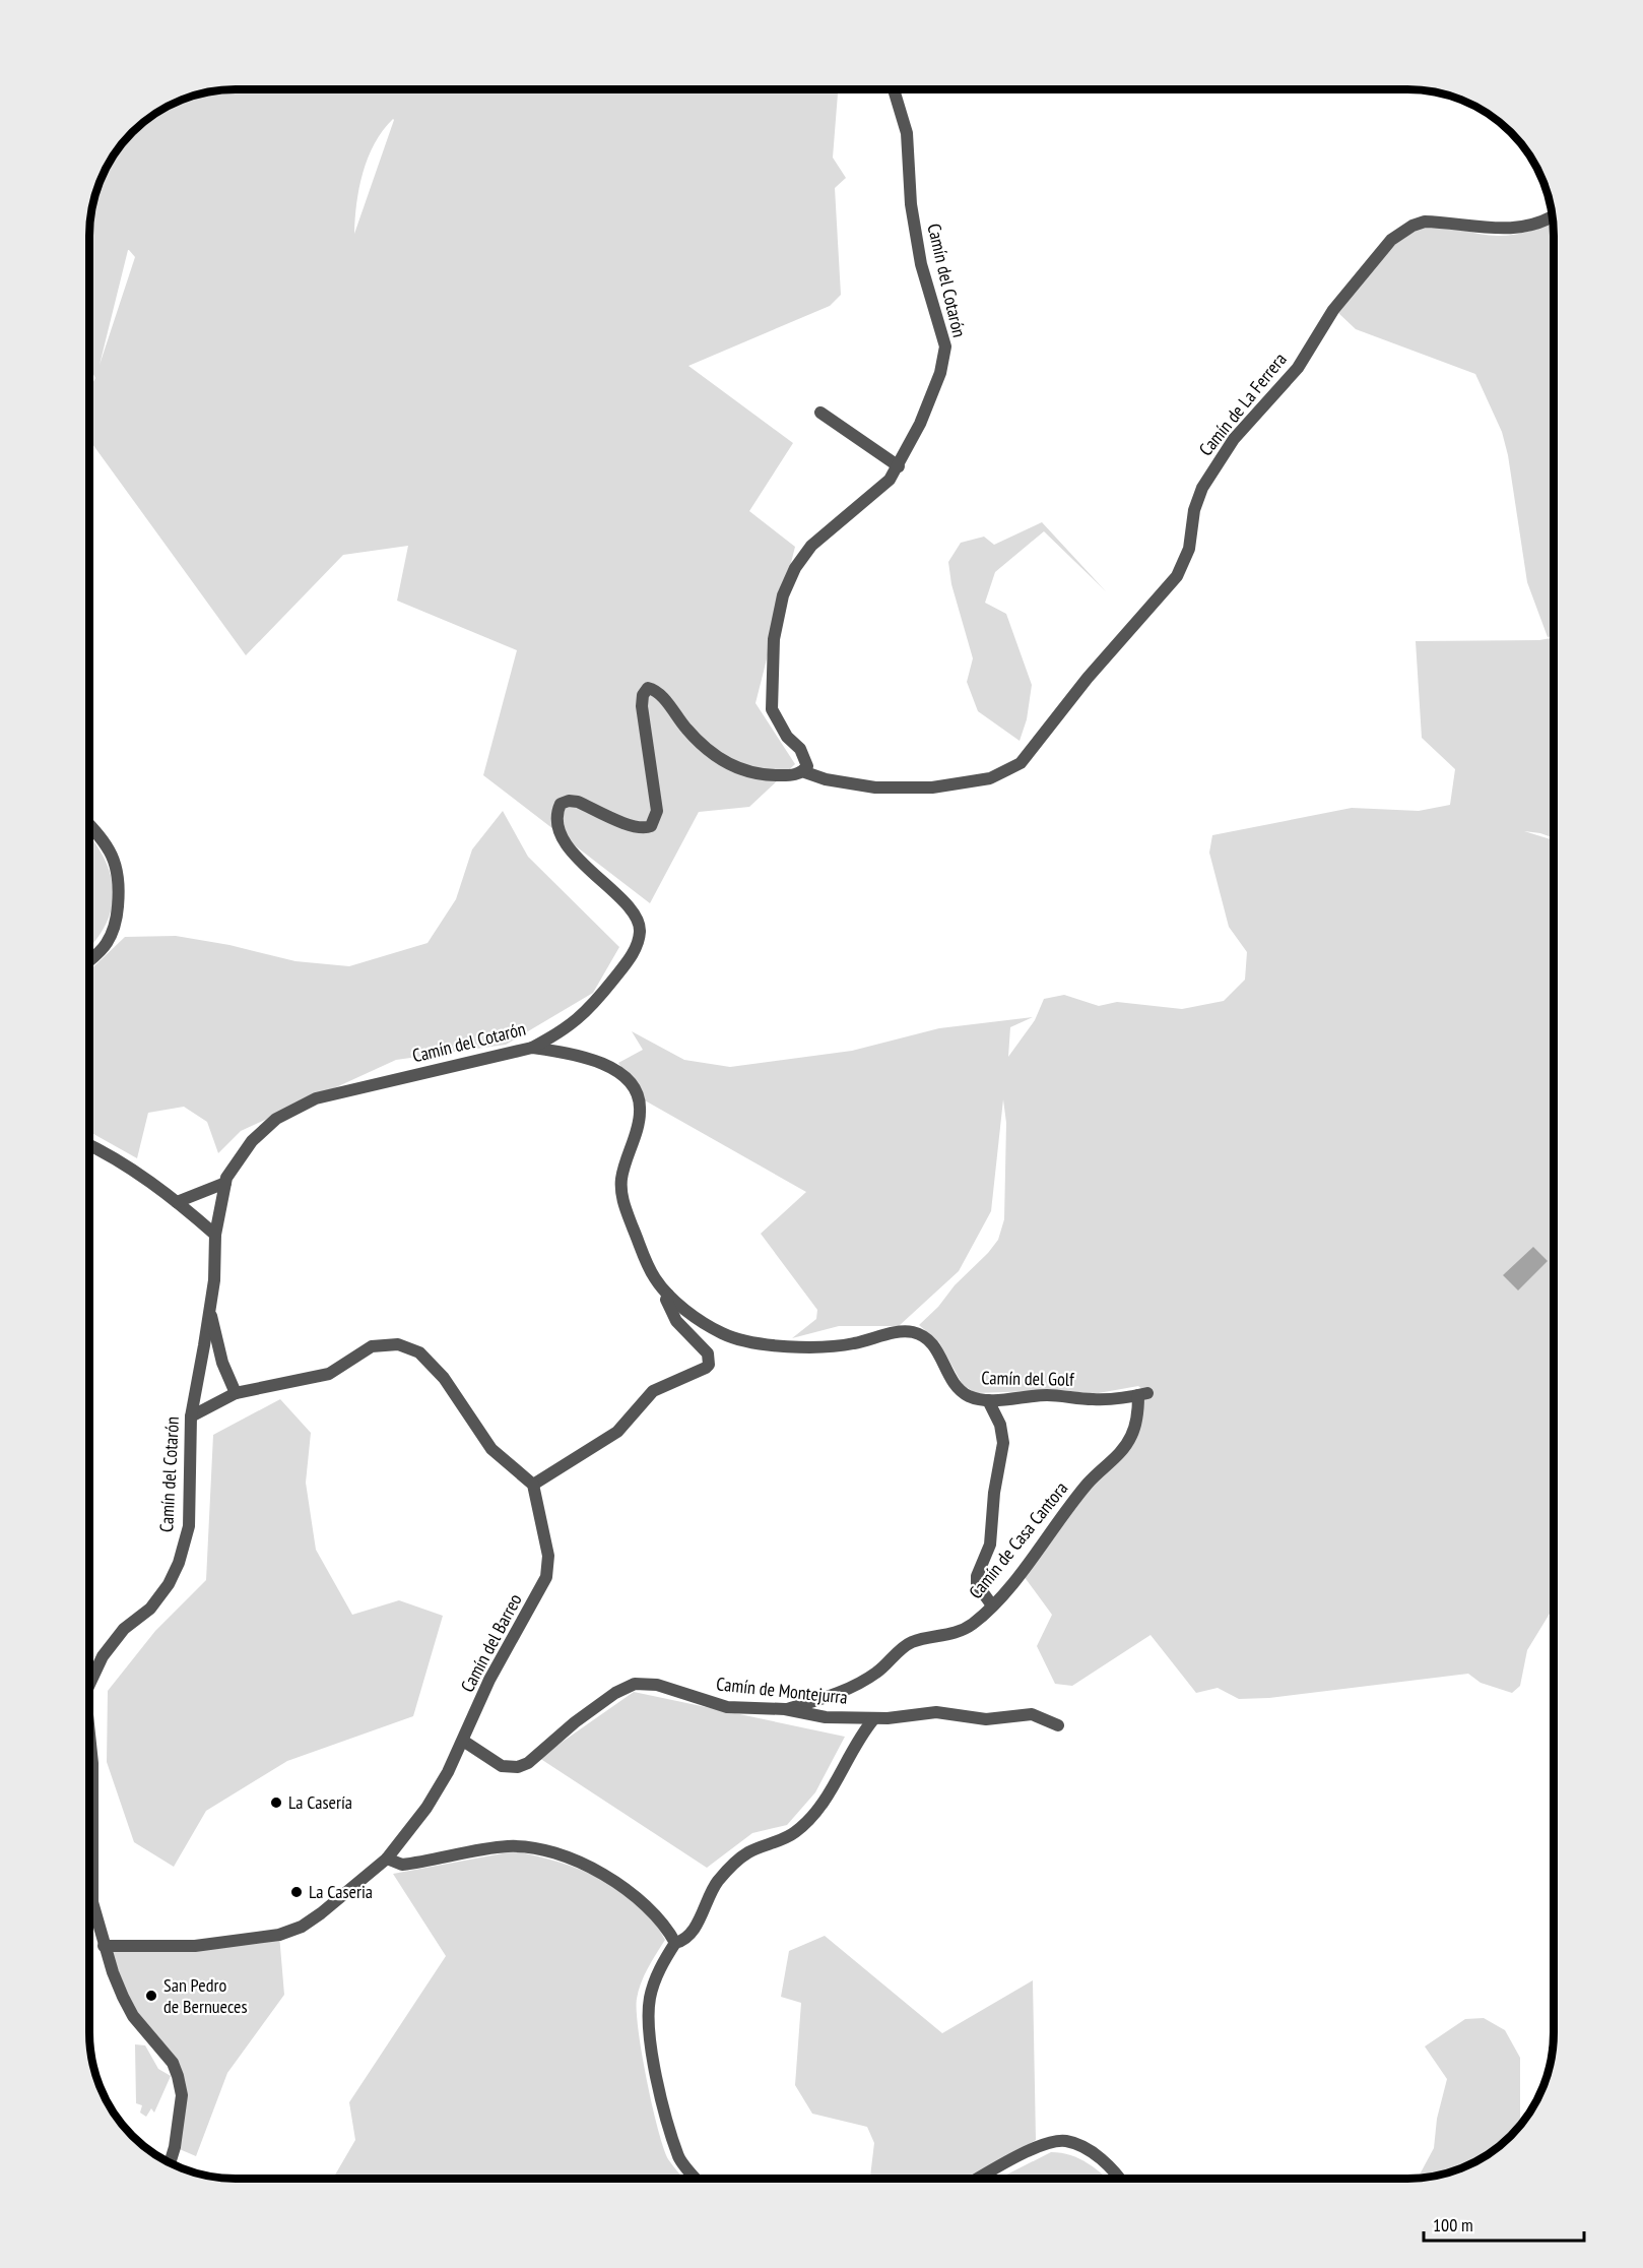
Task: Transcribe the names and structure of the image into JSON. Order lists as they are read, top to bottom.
{
  "streets": {
    "street": [
      "Camín del Cotarón",
      "Camín de La Ferrera",
      "Camín del Golf",
      "Camín de Casa Cantora",
      "Camín del Barreo",
      "Camín de Montejurra"
    ]
  },
  "crossings": [
    ["Camín del Cotarón", "Camín de La Ferrera"],
    ["Camín del Cotarón", "Camín del Golf"],
    ["Camín del Golf", "Camín de Casa Cantora"],
    ["Camín de Casa Cantora", "Camín de Montejurra"],
    ["Camín del Barreo", "Camín de Montejurra"]
  ],
  "places": ["La Casería", "La Caseria", "San Pedro de Bernueces"],
  "scale_bar": "100 m"
}
